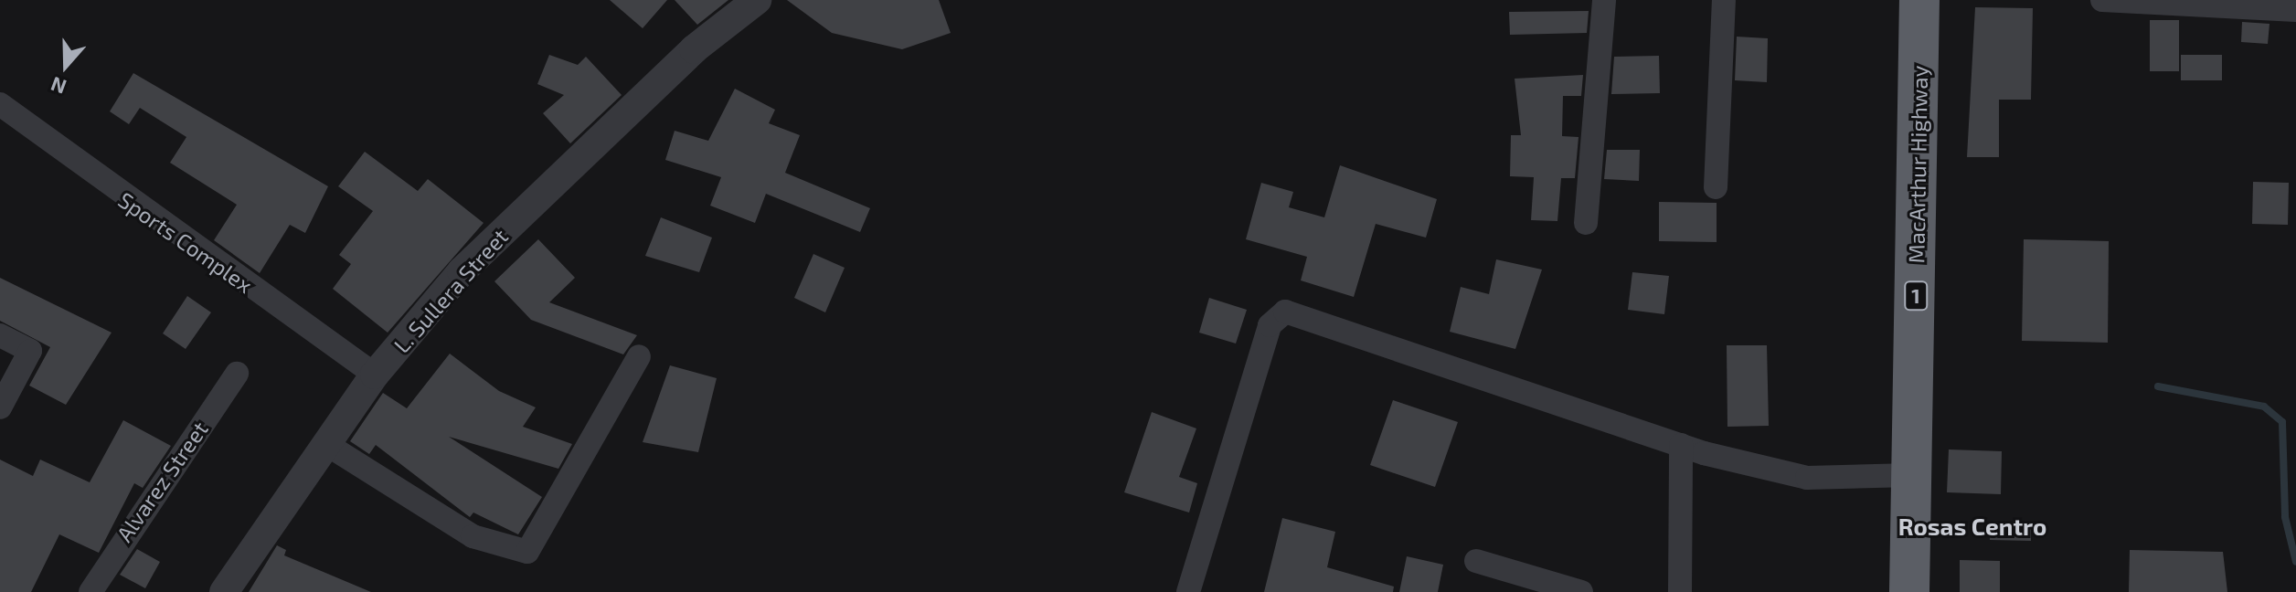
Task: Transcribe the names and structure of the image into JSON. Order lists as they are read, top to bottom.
{
  "streets": {
    "highway": ["MacArthur Highway", "1"],
    "street": ["Sports Complex", "L. Sullera Street", "Alvarez Street"]
  },
  "crossings": [
    ["Sports Complex", "L. Sullera Street"]
  ],
  "districts": ["Rosas Centro"],
  "north": "bottom"
}
